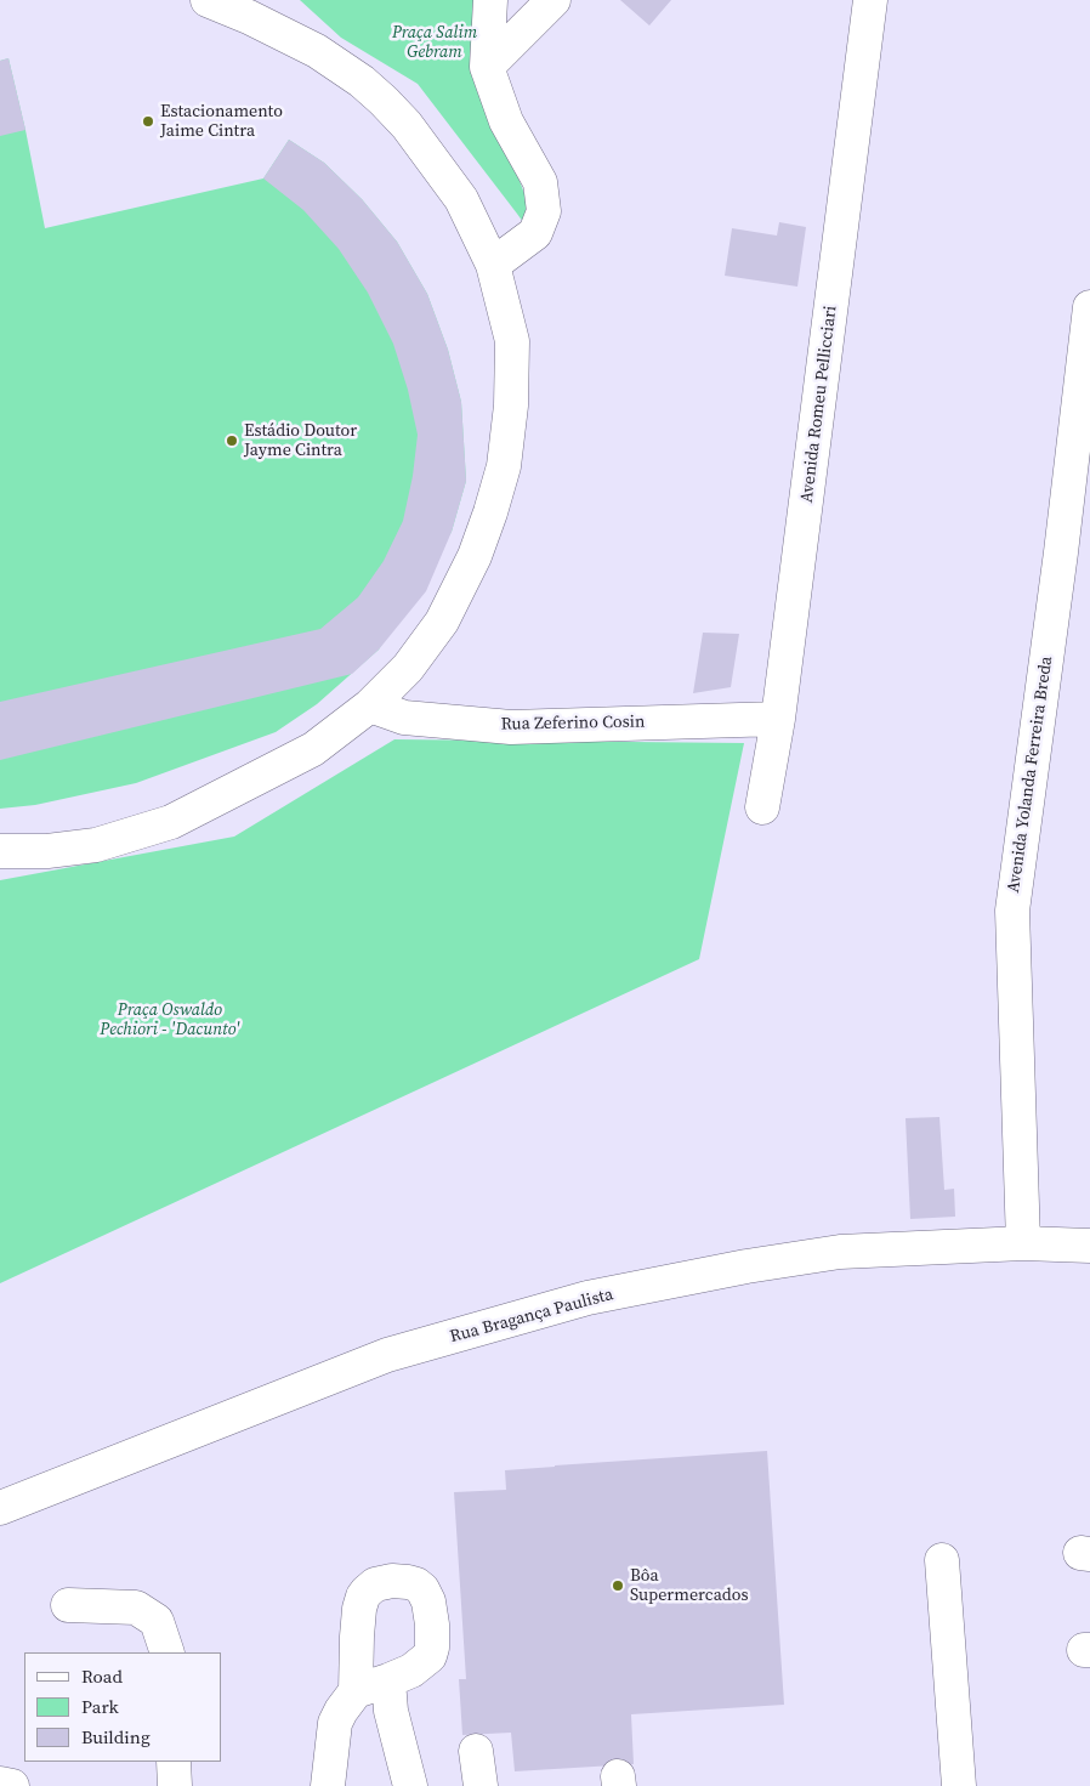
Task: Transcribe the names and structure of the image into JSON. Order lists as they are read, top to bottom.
{
  "streets": {
    "street": [
      "Avenida Romeu Pellicciari",
      "Rua Zeferino Cosin",
      "Avenida Yolanda Ferreira Breda",
      "Rua Bragança Paulista"
    ]
  },
  "crossings": [
    ["Avenida Romeu Pellicciari", "Rua Zeferino Cosin"],
    ["Avenida Yolanda Ferreira Breda", "Rua Bragança Paulista"]
  ],
  "parks": ["Praça Salim Gebram", "Praça Oswaldo Pechiori - 'Dacunto'"],
  "places": ["Estacionamento Jaime Cintra", "Estádio Doutor Jayme Cintra", "Bôa Supermercados"],
  "legend": ["Road", "Park", "Building"]
}
